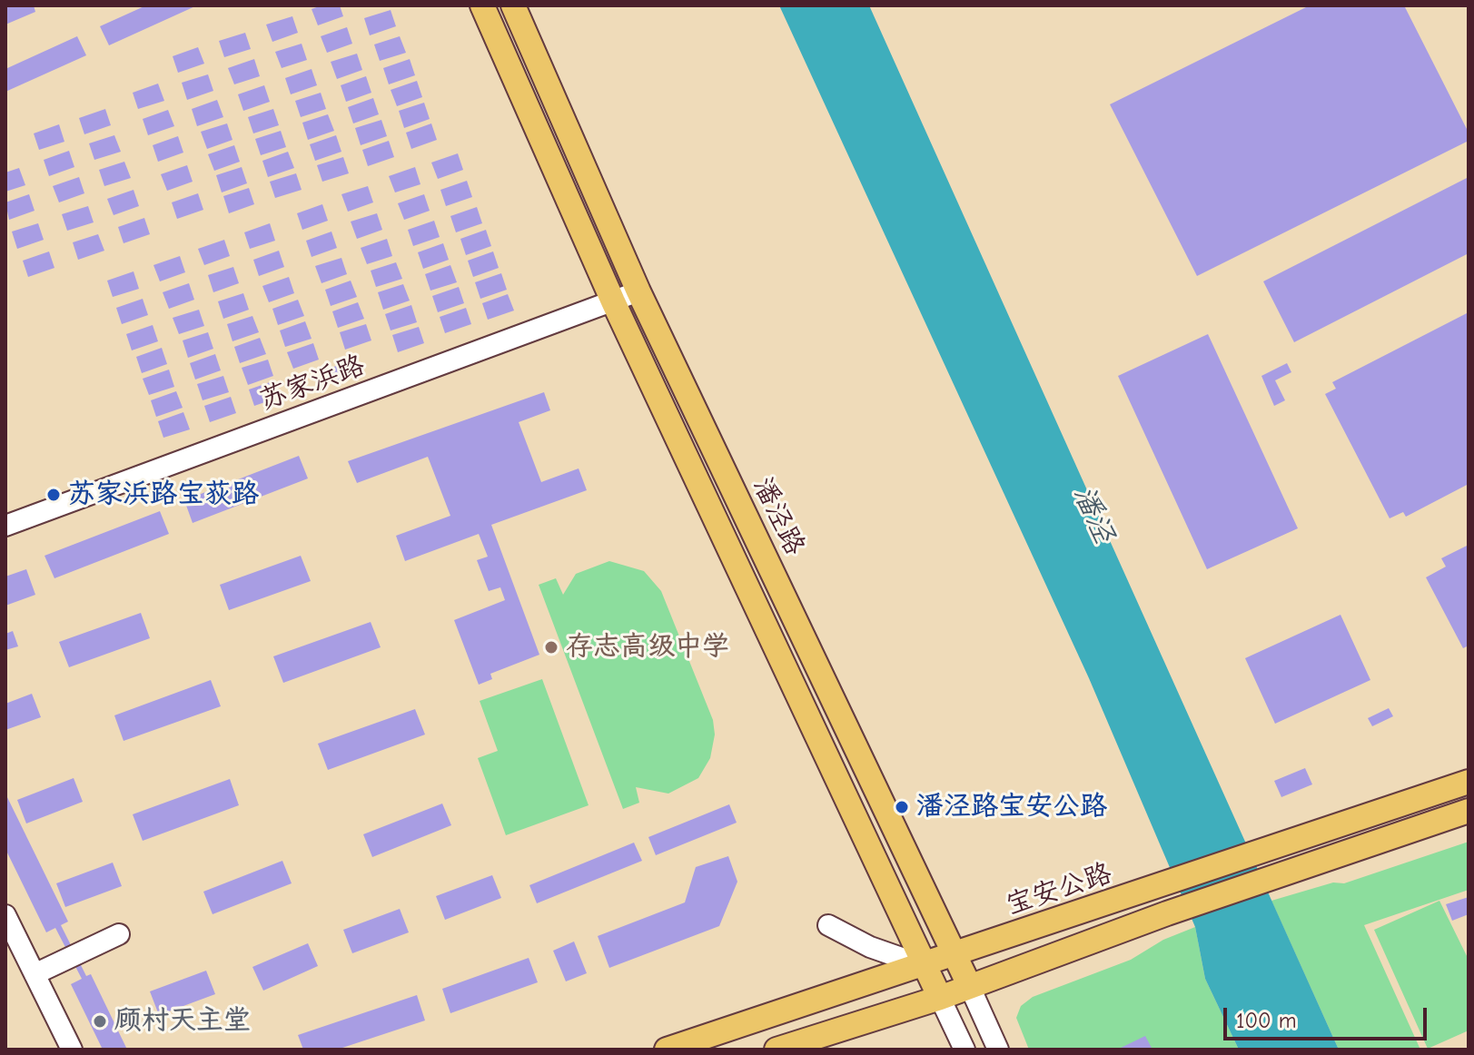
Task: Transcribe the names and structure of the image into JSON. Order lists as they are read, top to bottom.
{
  "streets": {
    "main road": ["潘泾路", "宝安公路"],
    "street": ["苏家浜路"]
  },
  "crossings": [
    ["苏家浜路", "潘泾路"],
    ["潘泾路", "宝安公路"]
  ],
  "water": ["潘泾"],
  "places": [
    "苏家浜路宝荻路",
    "存志高级中学",
    "潘泾路宝安公路",
    "顾村天主堂"
  ],
  "scale_bar": "100 m"
}
